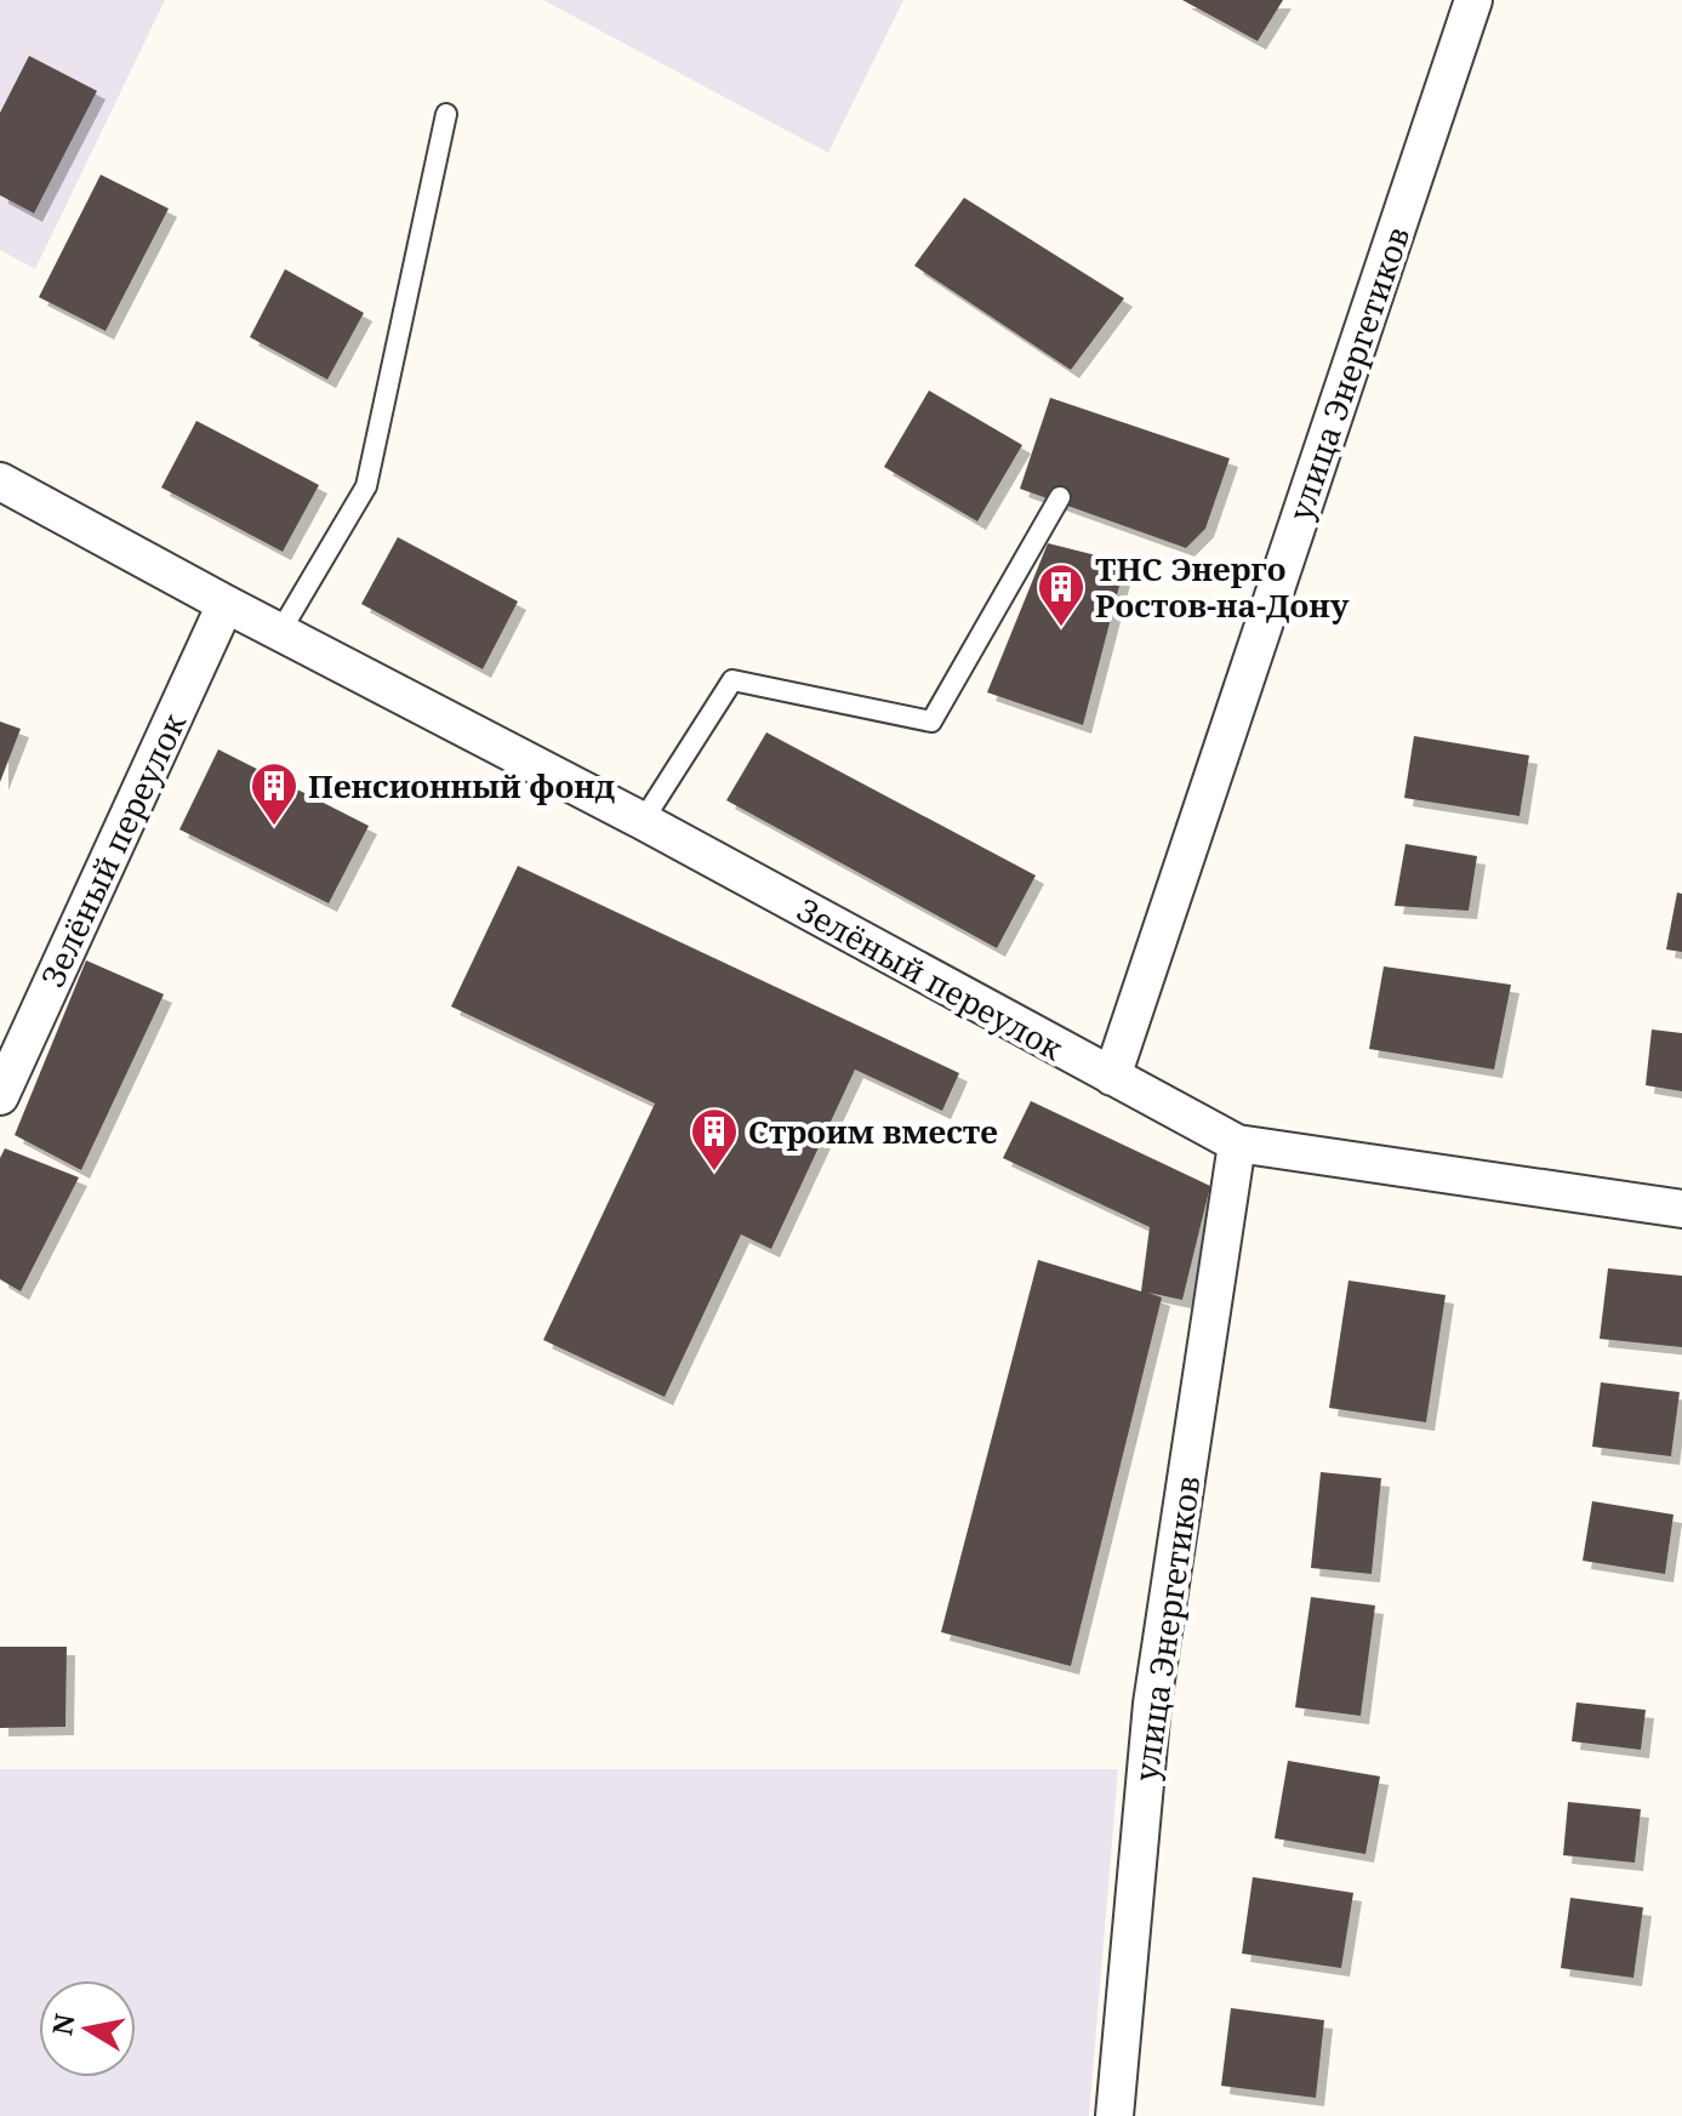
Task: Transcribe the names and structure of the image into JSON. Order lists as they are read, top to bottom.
{
  "streets": {
    "street": ["улица Энергетиков", "Зелёный переулок"]
  },
  "crossings": [
    ["улица Энергетиков", "Зелёный переулок"]
  ],
  "places": {
    "building": ["ТНС Энерго Ростов-на-Дону", "Пенсионный фонд", "Строим вместе"]
  },
  "north": "left"
}
